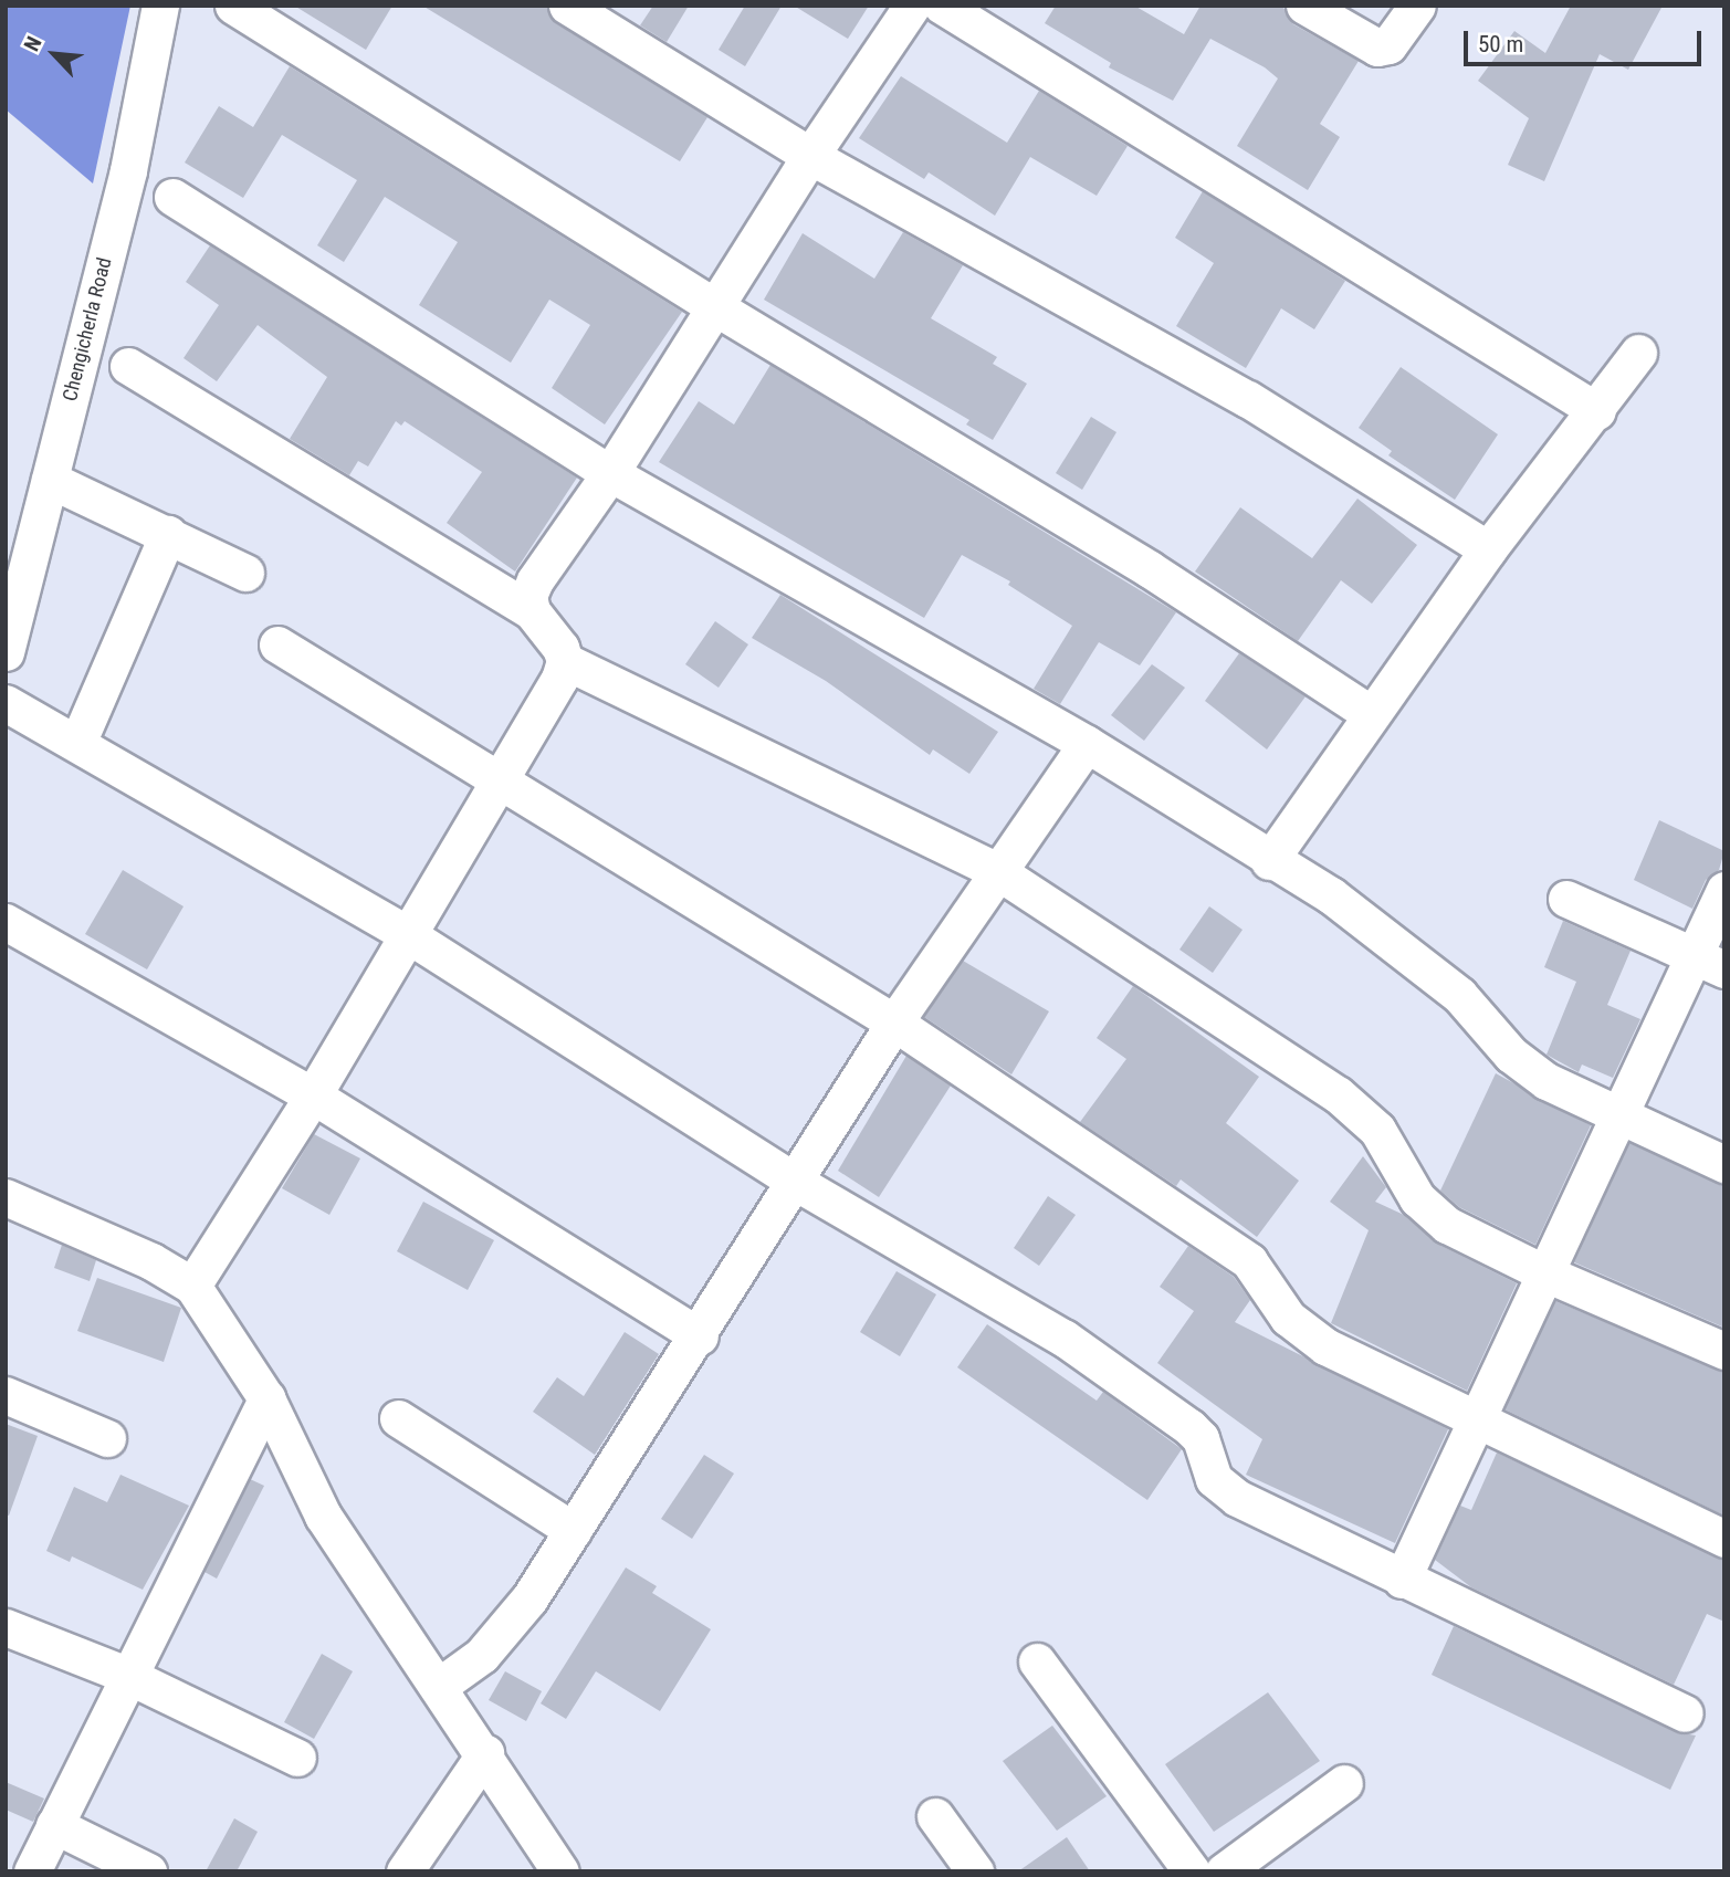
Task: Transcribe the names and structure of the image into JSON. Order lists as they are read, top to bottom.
{
  "streets": {
    "street": ["Chengicherla Road"]
  },
  "scale_bar": "50 m",
  "north": "top left"
}
